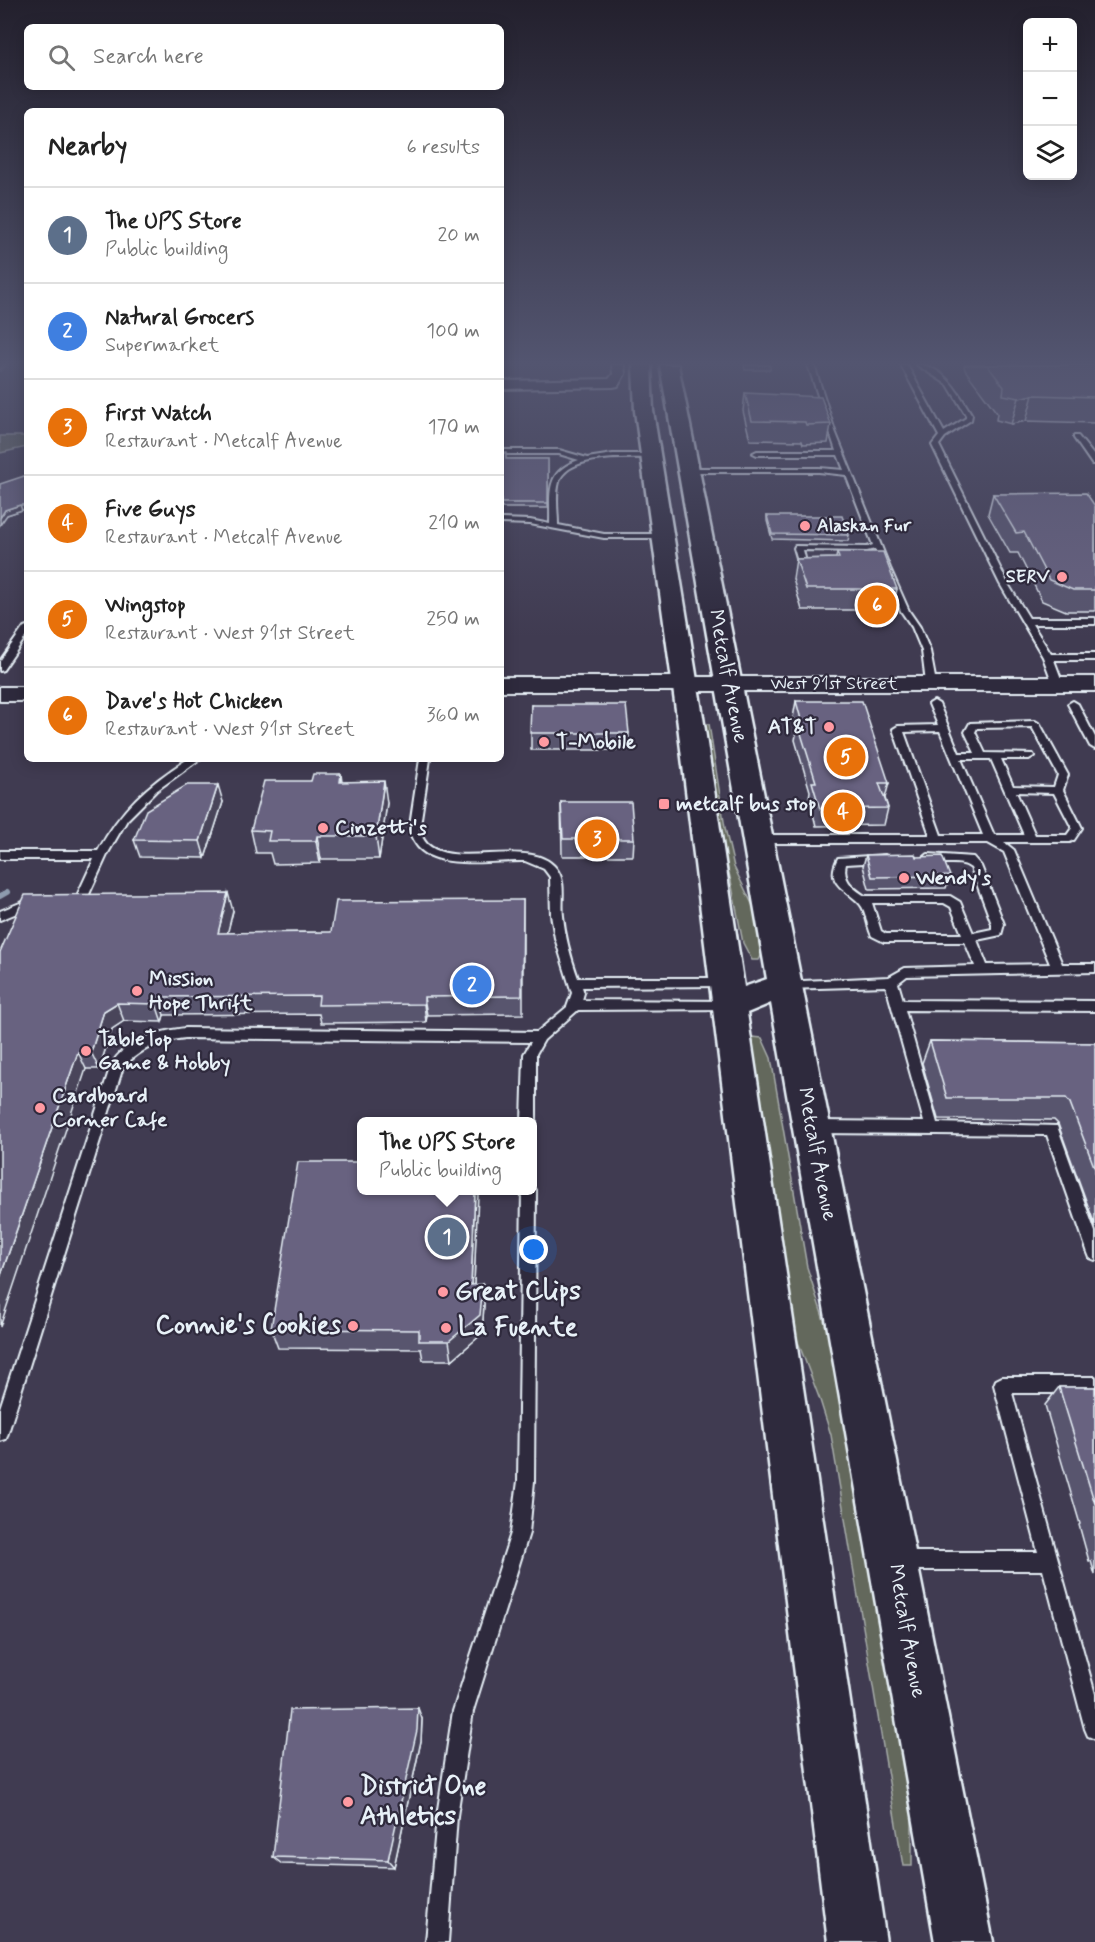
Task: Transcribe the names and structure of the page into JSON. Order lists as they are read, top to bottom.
{
  "streets": {
    "main road": ["Metcalf Avenue"],
    "street": ["West 91st Street"]
  },
  "crossings": [
    ["Metcalf Avenue", "West 91st Street"]
  ],
  "places": {
    "other": [
      "Alaskan Fur",
      "SERV",
      "AT&T",
      "T-Mobile",
      "Cinzetti's",
      "Wendy's",
      "Mission Hope Thrift",
      "TableTop Game & Hobby",
      "Cardboard Corner Cafe",
      "Great Clips",
      "Connie's Cookies",
      "La Fuente",
      "District One Athletics"
    ],
    "transit": ["metcalf bus stop"]
  },
  "page": {
    "map_buttons": ["+", "−"],
    "search": "Search here",
    "heading": ["Nearby", "6 results"],
    "list": [
      {
        "mark": "1",
        "name": "The UPS Store",
        "note": "Public building",
        "value": "20 m"
      },
      {
        "mark": "2",
        "name": "Natural Grocers",
        "note": "Supermarket",
        "value": "100 m"
      },
      {
        "mark": "3",
        "name": "First Watch",
        "note": "Restaurant · Metcalf Avenue",
        "value": "170 m"
      },
      {
        "mark": "4",
        "name": "Five Guys",
        "note": "Restaurant · Metcalf Avenue",
        "value": "210 m"
      },
      {
        "mark": "5",
        "name": "Wingstop",
        "note": "Restaurant · West 91st Street",
        "value": "250 m"
      },
      {
        "mark": "6",
        "name": "Dave's Hot Chicken",
        "note": "Restaurant · West 91st Street",
        "value": "360 m"
      }
    ],
    "pins": [
      "6",
      "5",
      "4",
      "3",
      "2",
      "1"
    ],
    "popup": ["The UPS Store", "Public building"]
  }
}
